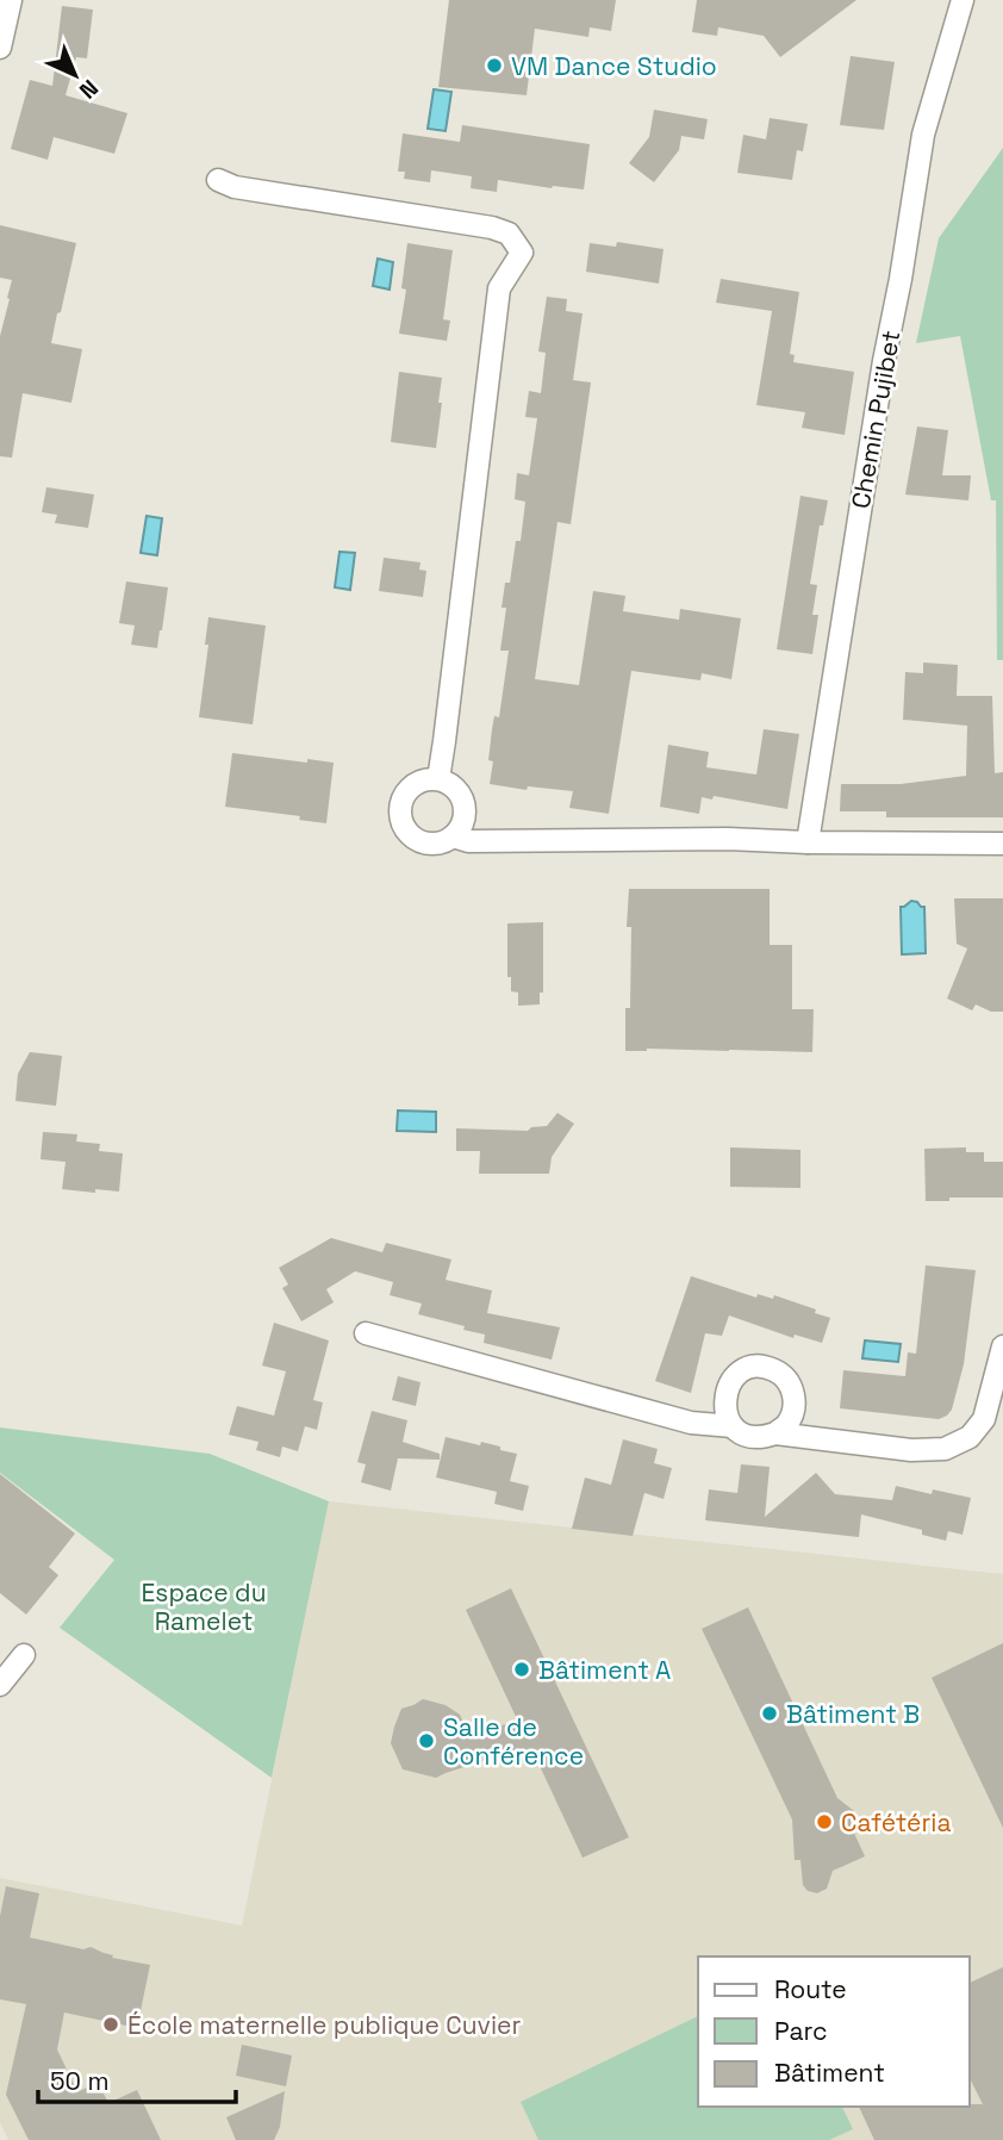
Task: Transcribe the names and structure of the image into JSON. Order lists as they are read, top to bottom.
{
  "streets": {
    "street": ["Chemin Pujibet"]
  },
  "parks": ["Espace du Ramelet"],
  "places": [
    "VM Dance Studio",
    "Bâtiment A",
    "Bâtiment B",
    "Salle de Conférence",
    "Cafétéria",
    "École maternelle publique Cuvier"
  ],
  "legend": ["Route", "Parc", "Bâtiment"],
  "scale_bar": "50 m",
  "north": "bottom right"
}
